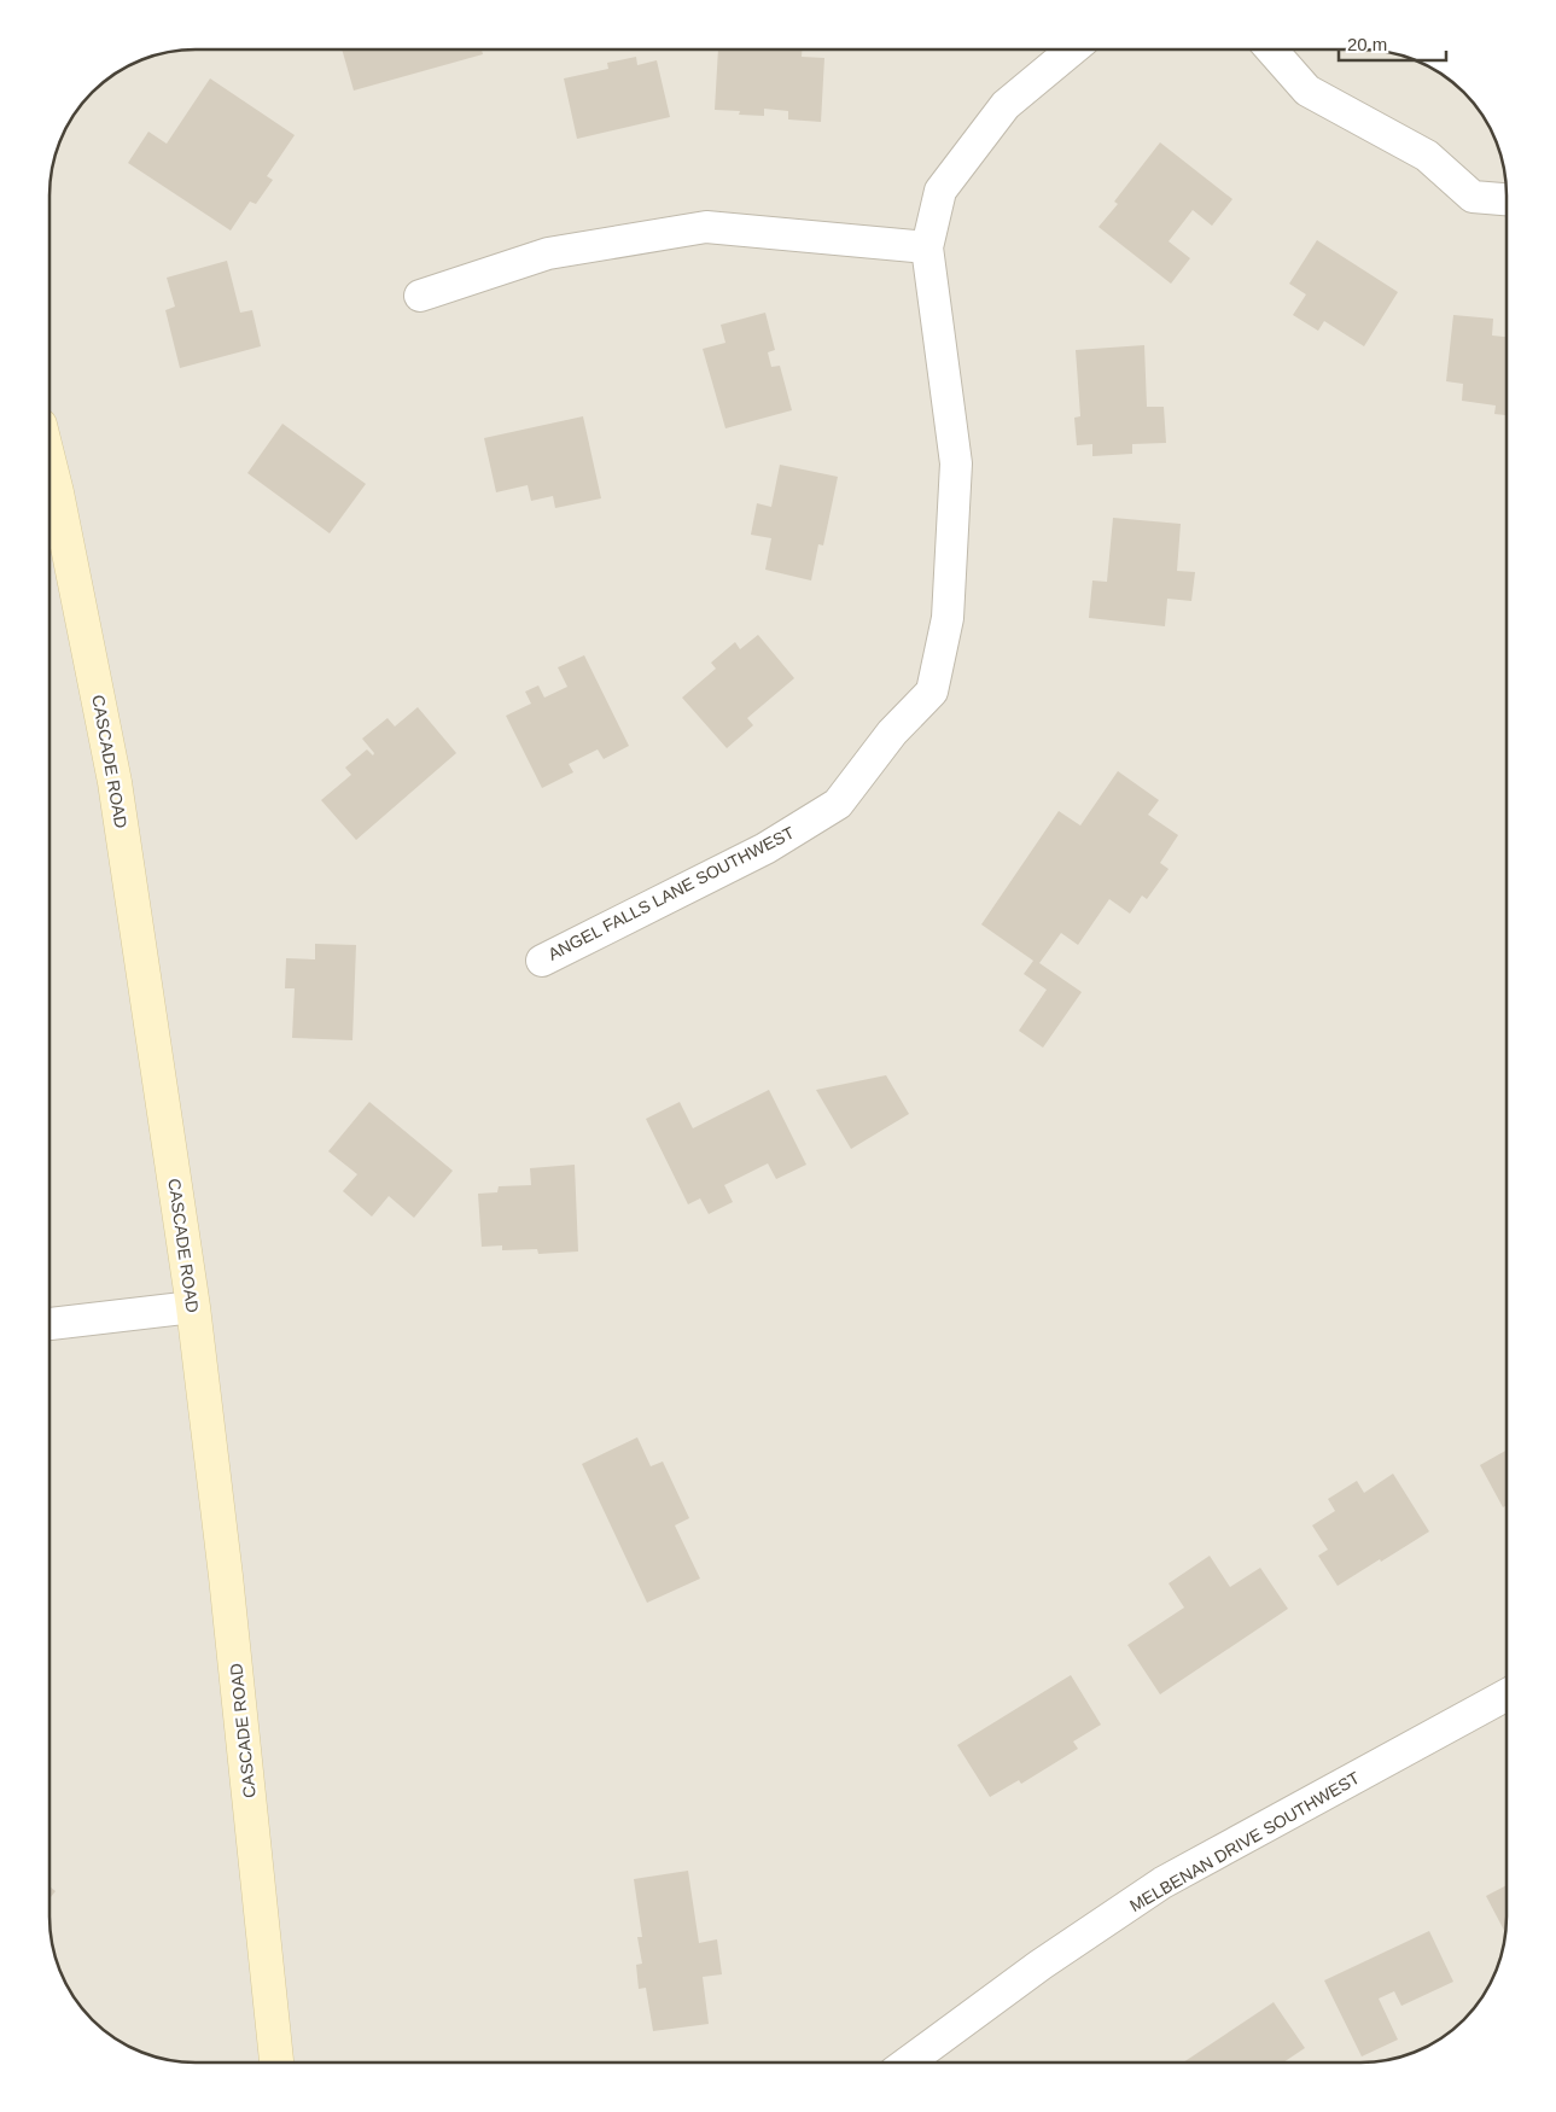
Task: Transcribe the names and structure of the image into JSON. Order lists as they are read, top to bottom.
{
  "streets": {
    "main road": ["CASCADE ROAD"],
    "street": ["ANGEL FALLS LANE SOUTHWEST", "MELBENAN DRIVE SOUTHWEST"]
  },
  "scale_bar": "20 m"
}
